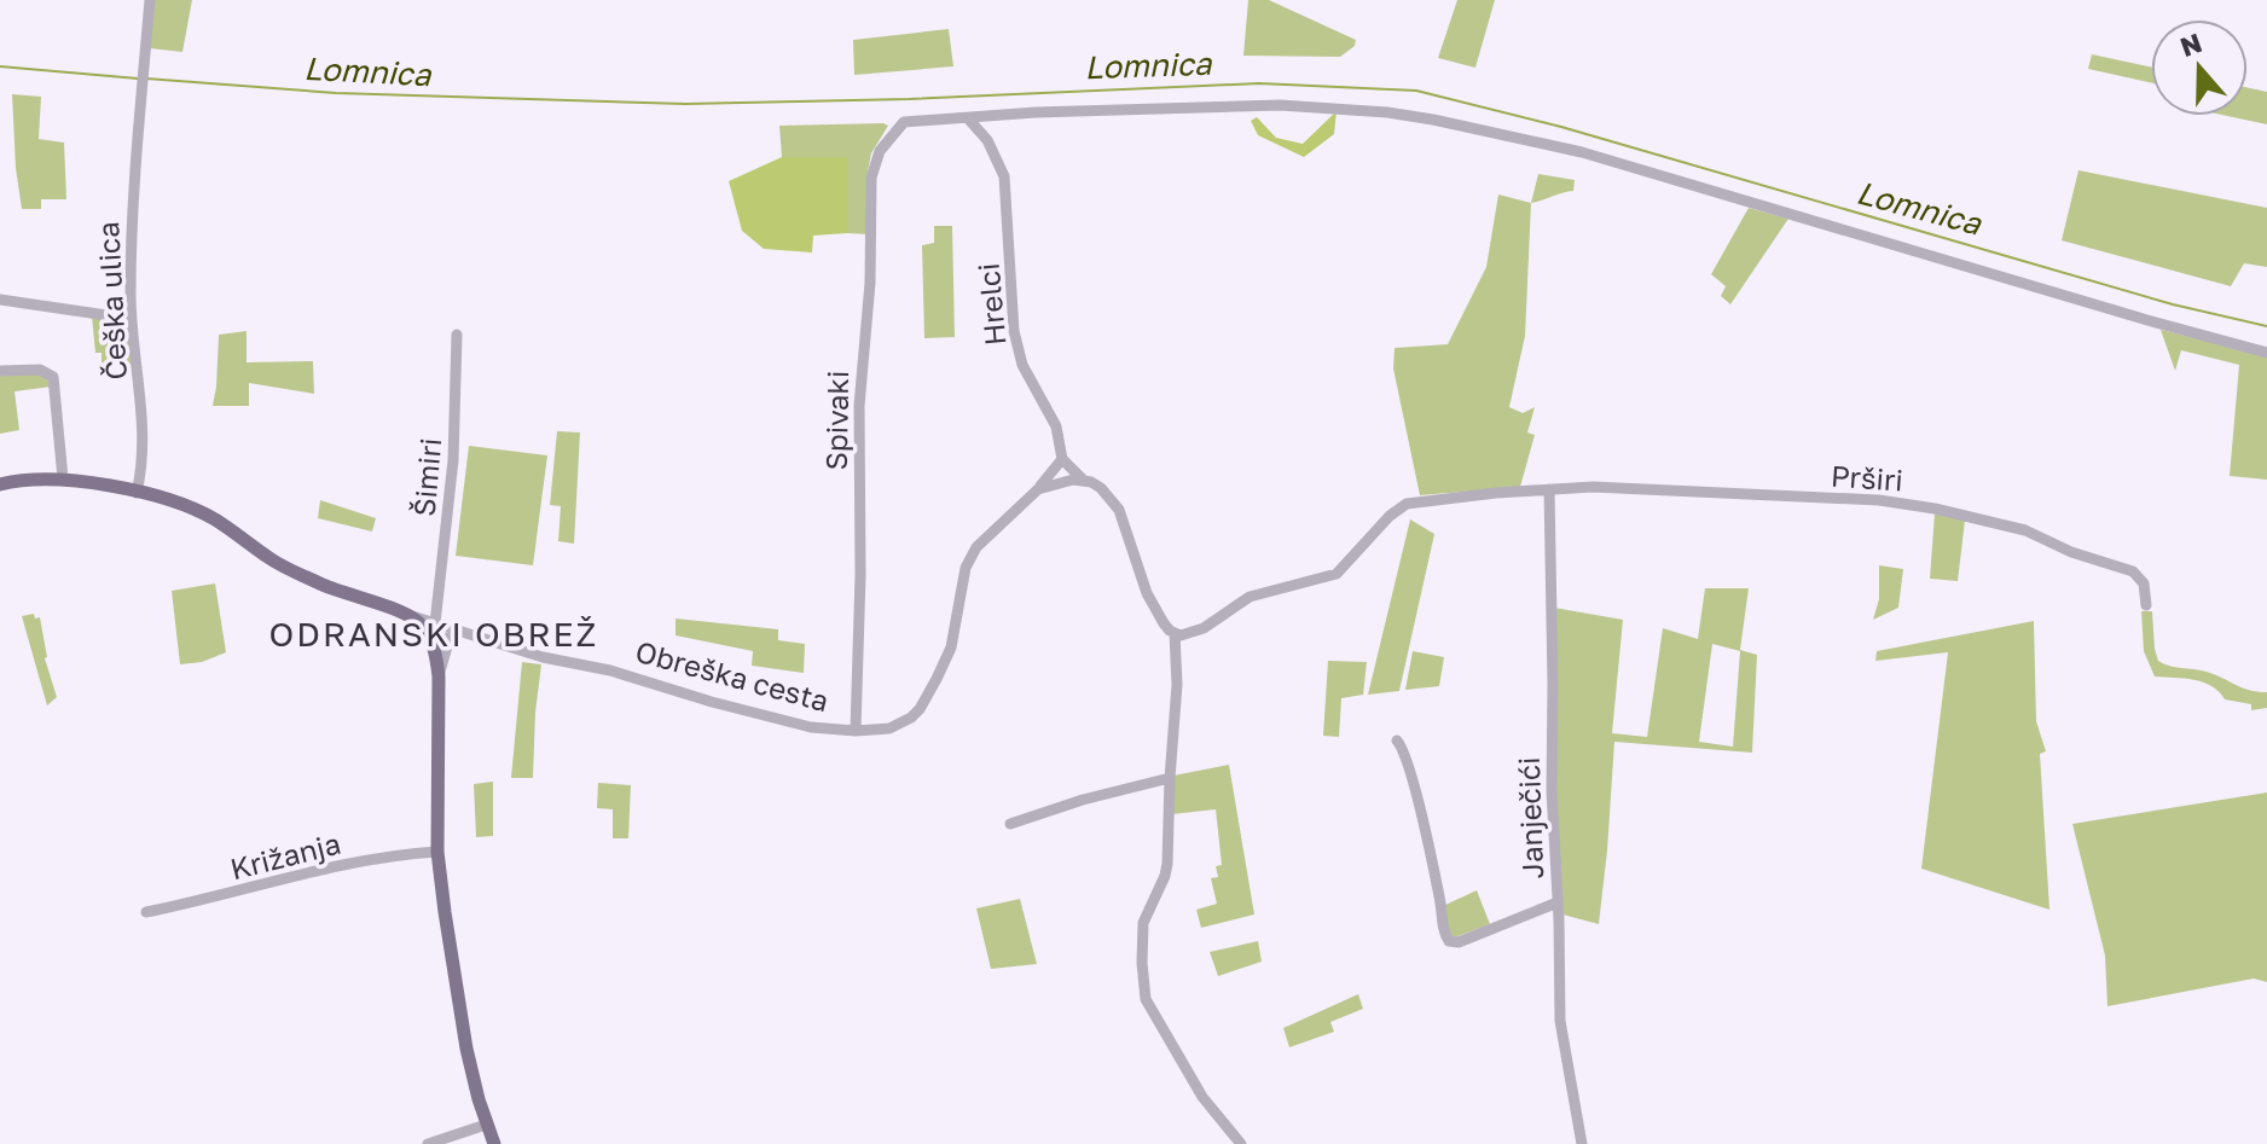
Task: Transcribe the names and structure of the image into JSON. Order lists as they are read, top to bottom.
{
  "streets": {
    "main road": ["Obreška cesta"],
    "street": [
      "Češka ulica",
      "Hrelci",
      "Spivaki",
      "Šimiri",
      "Prširi",
      "Janječići",
      "Križanja"
    ]
  },
  "crossings": [
    ["Češka ulica", "Obreška cesta"],
    ["Hrelci", "Spivaki"],
    ["Hrelci", "Obreška cesta"],
    ["Spivaki", "Obreška cesta"],
    ["Šimiri", "Obreška cesta"],
    ["Prširi", "Janječići"]
  ],
  "districts": ["ODRANSKI OBREŽ"],
  "water": ["Lomnica"],
  "north": "top"
}
